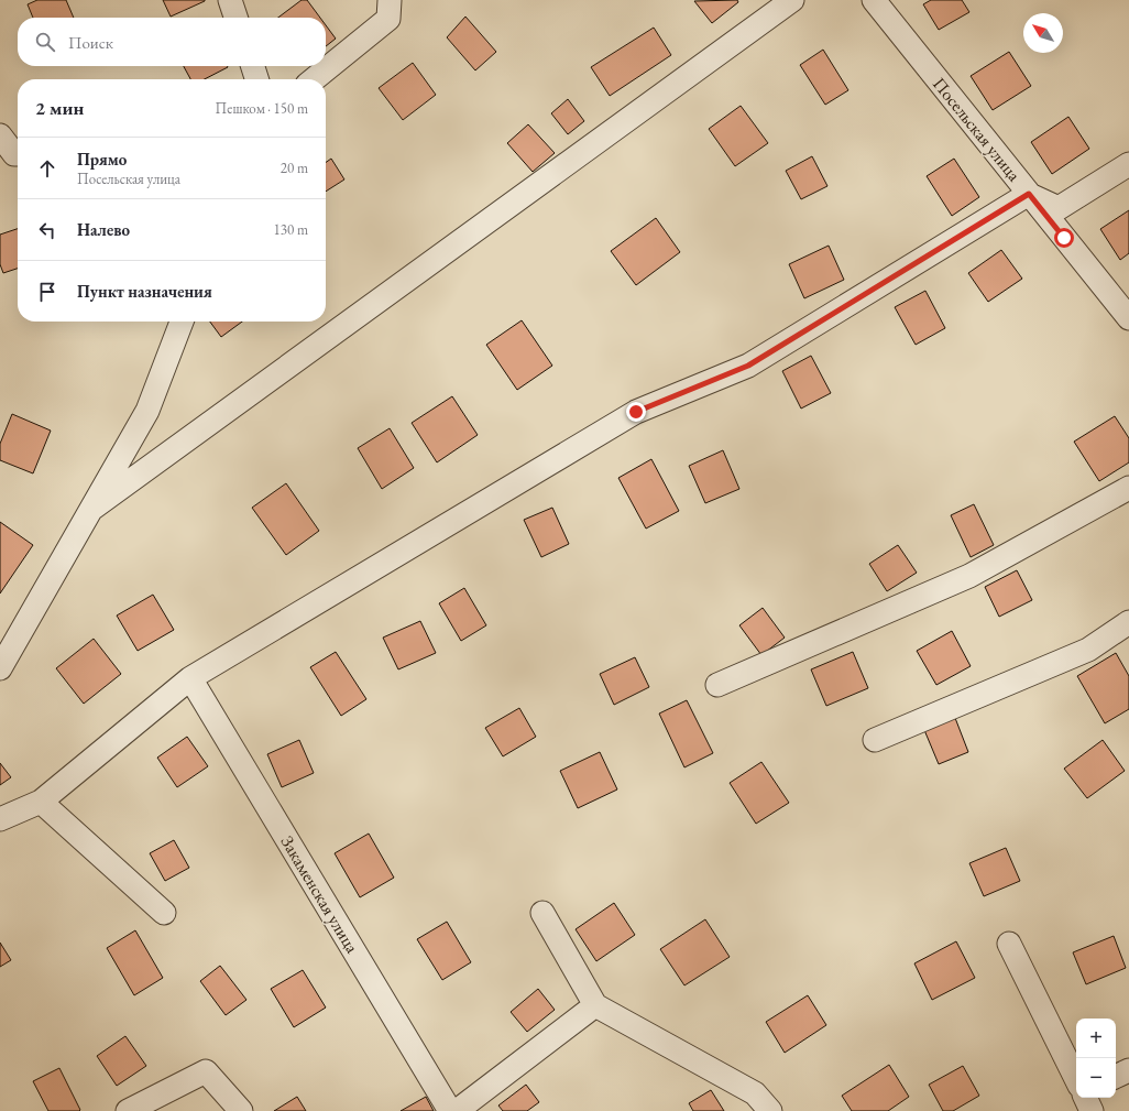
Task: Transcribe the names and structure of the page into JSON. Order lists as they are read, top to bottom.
{
  "streets": {
    "street": ["Посельская улица", "Закаменская улица"]
  },
  "north": "top left",
  "page": {
    "search": "Поиск",
    "heading": ["2 мин", "Пешком · 150 m"],
    "list": [
      ["Прямо", "Посельская улица", "20 m"],
      ["Налево", "130 m"],
      "Пункт назначения"
    ],
    "map_buttons": ["+", "−"]
  }
}
